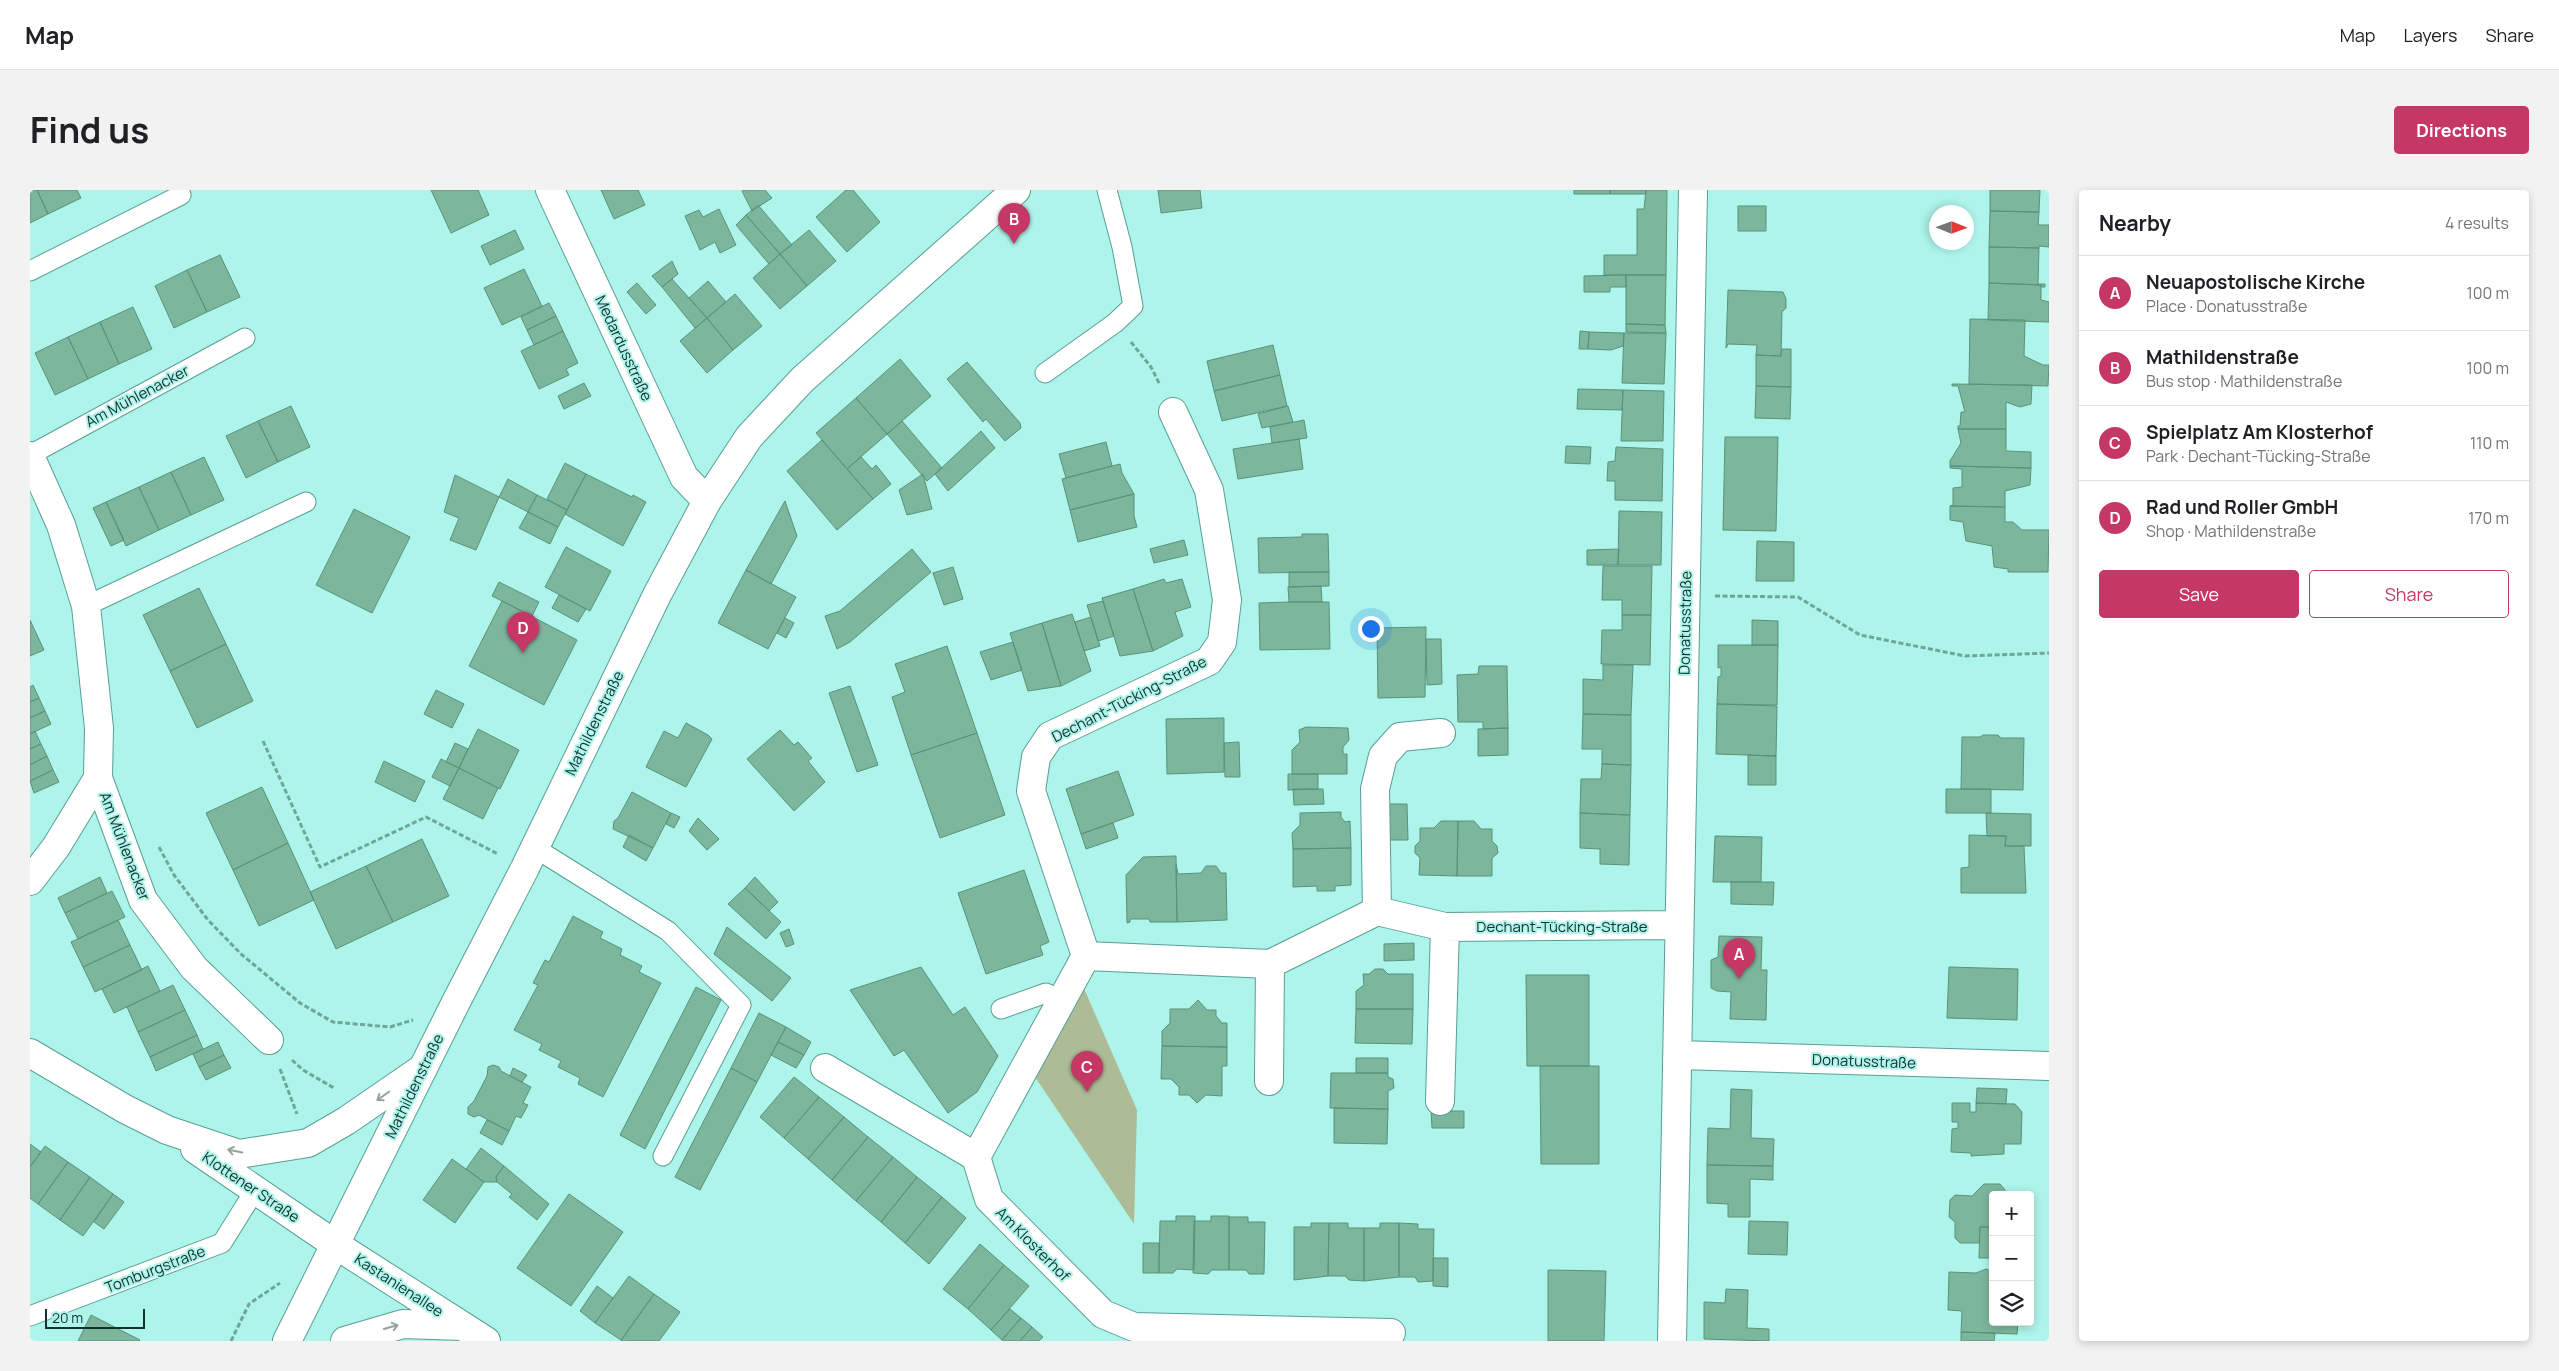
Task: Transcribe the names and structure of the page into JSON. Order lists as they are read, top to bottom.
{
  "streets": {
    "street": [
      "Medardusstraße",
      "Am Mühlenacker",
      "Donatusstraße",
      "Dechant-Tücking-Straße",
      "Mathildenstraße",
      "Klottener Straße",
      "Am Klosterhof",
      "Kastanienallee"
    ],
    "lane": ["Tomburgstraße"]
  },
  "crossings": [
    ["Medardusstraße", "Mathildenstraße"],
    ["Am Mühlenacker", "Mathildenstraße"],
    ["Donatusstraße", "Dechant-Tücking-Straße"],
    ["Mathildenstraße", "Klottener Straße"],
    ["Mathildenstraße", "Kastanienallee"],
    ["Klottener Straße", "Tomburgstraße"],
    ["Klottener Straße", "Kastanienallee"]
  ],
  "one_way": ["Klottener Straße", "Kastanienallee"],
  "scale_bar": "20 m",
  "north": "right",
  "page": {
    "header": "Map",
    "nav": ["Map", "Layers", "Share"],
    "title": "Find us",
    "buttons": [
      "Directions",
      ["Save", "Share"]
    ],
    "heading": ["Nearby", "4 results"],
    "pins": [
      "B",
      "D",
      "A",
      "C"
    ],
    "list": [
      {
        "mark": "A",
        "name": "Neuapostolische Kirche",
        "note": "Place · Donatusstraße",
        "value": "100 m"
      },
      {
        "mark": "B",
        "name": "Mathildenstraße",
        "note": "Bus stop · Mathildenstraße",
        "value": "100 m"
      },
      {
        "mark": "C",
        "name": "Spielplatz Am Klosterhof",
        "note": "Park · Dechant-Tücking-Straße",
        "value": "110 m"
      },
      {
        "mark": "D",
        "name": "Rad und Roller GmbH",
        "note": "Shop · Mathildenstraße",
        "value": "170 m"
      }
    ],
    "map_buttons": ["+", "−"],
    "scale": "20 m"
  }
}
